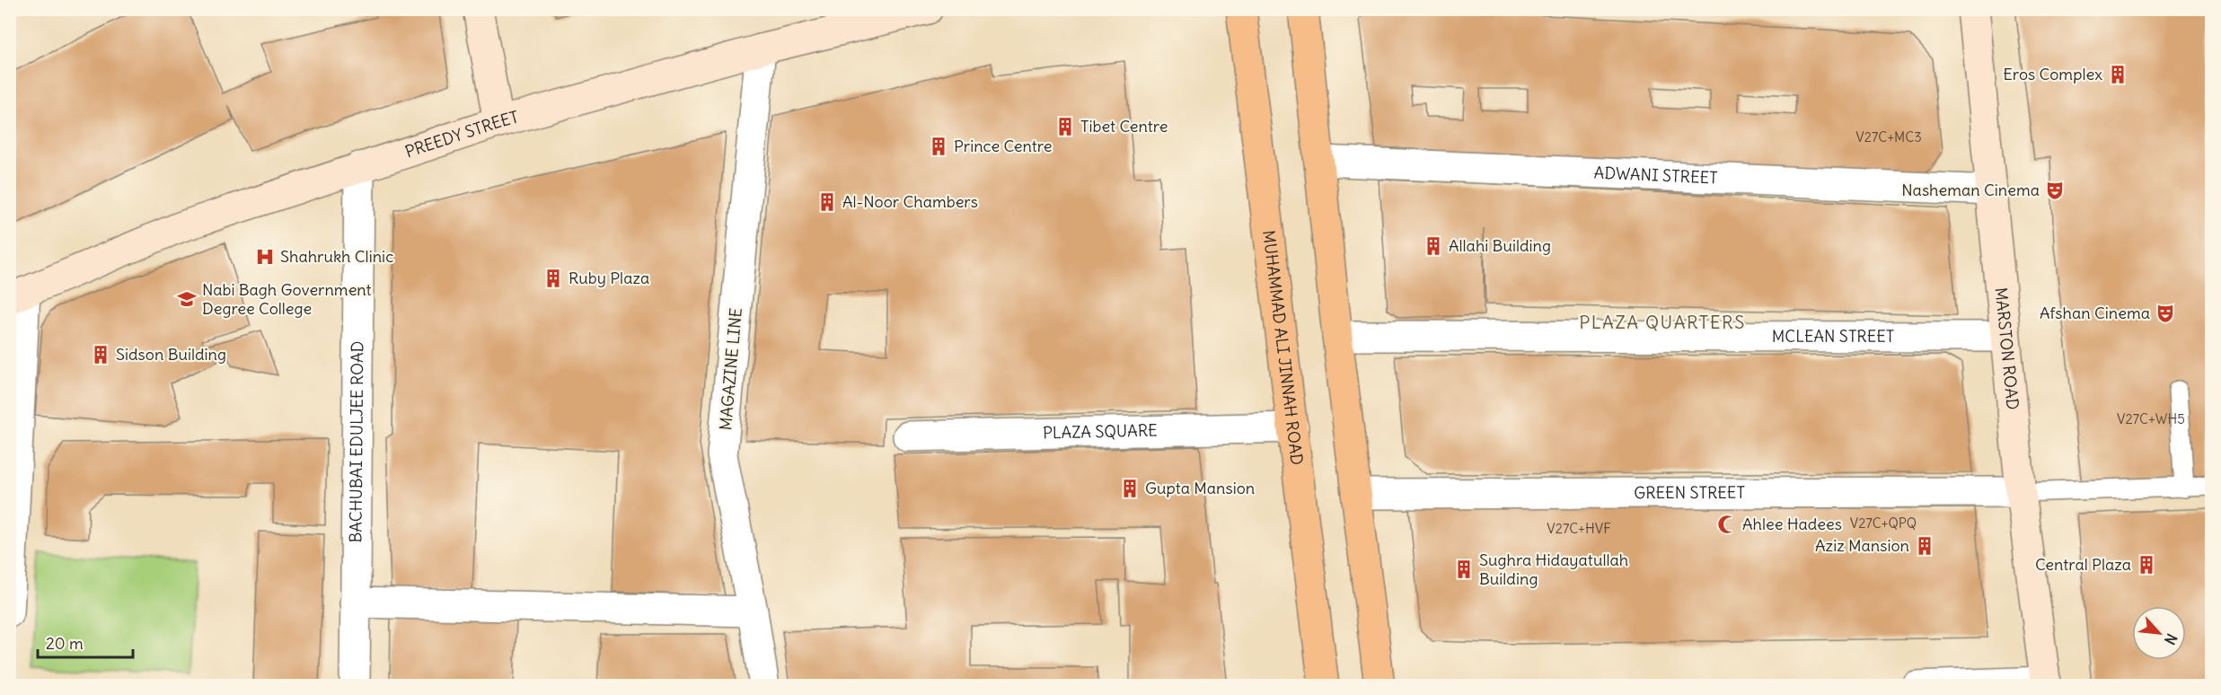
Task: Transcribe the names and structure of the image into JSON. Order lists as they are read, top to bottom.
{
  "streets": {
    "highway": ["MUHAMMAD ALI JINNAH ROAD"],
    "main road": ["PREEDY STREET", "MARSTON ROAD"],
    "street": [
      "ADWANI STREET",
      "MCLEAN STREET",
      "MAGAZINE LINE",
      "PLAZA SQUARE",
      "BACHUBAI EDULJEE ROAD",
      "GREEN STREET"
    ]
  },
  "crossings": [
    ["PREEDY STREET", "MAGAZINE LINE"],
    ["PREEDY STREET", "BACHUBAI EDULJEE ROAD"],
    ["ADWANI STREET", "MARSTON ROAD"],
    ["MCLEAN STREET", "MARSTON ROAD"],
    ["MUHAMMAD ALI JINNAH ROAD", "PLAZA SQUARE"],
    ["MARSTON ROAD", "GREEN STREET"]
  ],
  "districts": ["PLAZA QUARTERS"],
  "places": {
    "building": [
      "Eros Complex",
      "Tibet Centre",
      "Prince Centre",
      "Al-Noor Chambers",
      "Allahi Building",
      "Ruby Plaza",
      "Sidson Building",
      "Gupta Mansion",
      "Aziz Mansion",
      "Central Plaza",
      "Sughra Hidayatullah Building"
    ],
    "theatre": ["Nasheman Cinema", "Afshan Cinema"],
    "hospital": ["Shahrukh Clinic"],
    "school or university": ["Nabi Bagh Government Degree College"],
    "mosque": ["Ahlee Hadees"]
  },
  "house_numbers": [
    "V27C+MC3",
    "V27C+WH5",
    "V27C+QPQ",
    "V27C+HVF"
  ],
  "scale_bar": "20 m",
  "north": "bottom right"
}
